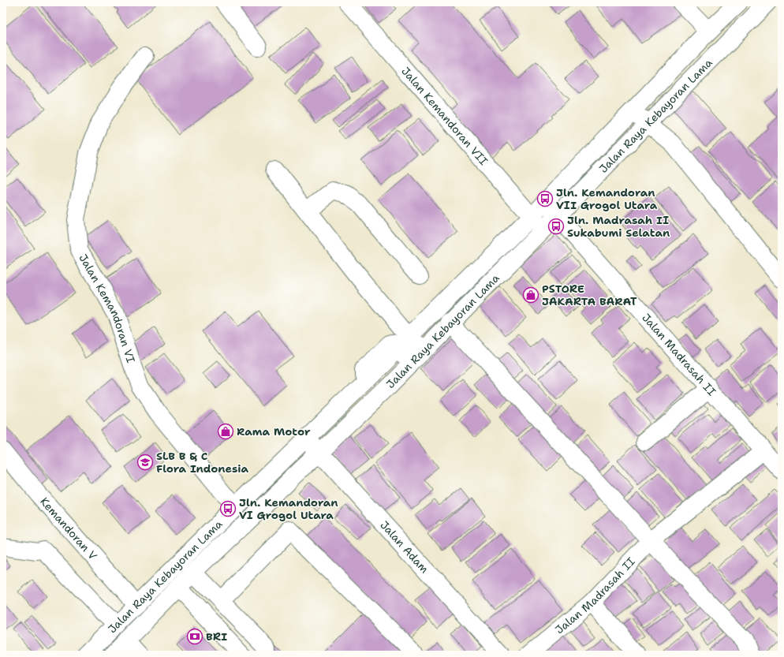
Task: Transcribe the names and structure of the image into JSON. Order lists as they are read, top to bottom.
{
  "streets": {
    "street": [
      "Jalan Raya Kebayoran Lama",
      "Jalan Kemandoran VII",
      "Jalan Kemandoran VI",
      "Jalan Madrasah II",
      "Kemandoran V",
      "Jalan Adam"
    ]
  },
  "crossings": [
    ["Jalan Raya Kebayoran Lama", "Jalan Kemandoran VII"],
    ["Jalan Raya Kebayoran Lama", "Jalan Kemandoran VI"],
    ["Jalan Raya Kebayoran Lama", "Jalan Madrasah II"],
    ["Jalan Raya Kebayoran Lama", "Kemandoran V"],
    ["Jalan Raya Kebayoran Lama", "Jalan Adam"]
  ],
  "places": {
    "bus stop": ["Jln. Kemandoran VII Grogol Utara", "Jln. Madrasah II Sukabumi Selatan", "Jln. Kemandoran VI Grogol Utara"],
    "shop": ["PSTORE JAKARTA BARAT", "Rama Motor"],
    "school or university": ["SLB B & C Flora Indonesia"],
    "bank": ["BRI"]
  }
}
